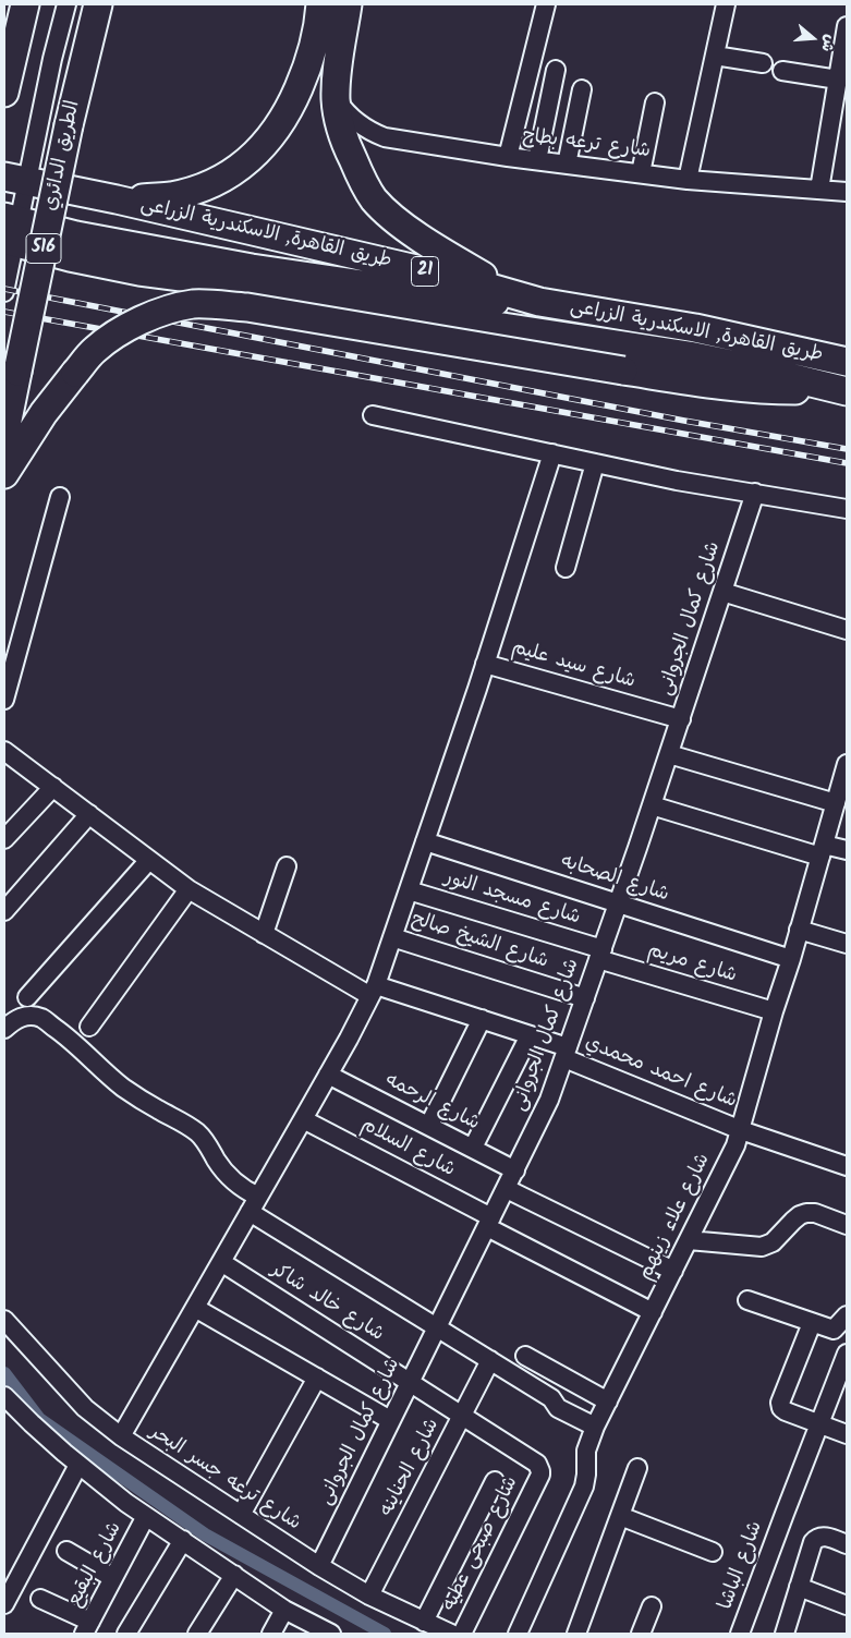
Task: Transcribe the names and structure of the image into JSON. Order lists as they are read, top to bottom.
{
  "streets": {
    "highway": [
      "الطريق الدائري",
      "طريق القاهرة, الاسكندرية الزراعى",
      "516",
      "21"
    ],
    "street": [
      "شارع ترعه بطاح",
      "شارع كمال الجروانى",
      "شارع سيد عليم",
      "شارع الصحابه",
      "شارع مسجد النور",
      "شارع الشيخ صالح",
      "شارع مريم",
      "شارع احمد محمدي",
      "شارع الرحمه",
      "شارع السلام",
      "شارع علاء زينهم",
      "شارع خالد شاكر",
      "شارع الحناينه",
      "شارع ترعه جسر البحر",
      "شارع صبحى عطيه",
      "شارع البقيع",
      "شارع الباشا"
    ]
  },
  "crossings": [
    ["شارع كمال الجروانى", "شارع سيد عليم"],
    ["شارع كمال الجروانى", "شارع الصحابه"],
    ["شارع كمال الجروانى", "شارع مسجد النور"],
    ["شارع كمال الجروانى", "شارع الشيخ صالح"],
    ["شارع كمال الجروانى", "شارع مريم"],
    ["شارع كمال الجروانى", "شارع احمد محمدي"],
    ["شارع كمال الجروانى", "شارع الرحمه"],
    ["شارع كمال الجروانى", "شارع السلام"],
    ["شارع كمال الجروانى", "شارع خالد شاكر"],
    ["شارع كمال الجروانى", "شارع ترعه جسر البحر"],
    ["شارع كمال الجروانى", "شارع صبحى عطيه"],
    ["شارع الصحابه", "شارع علاء زينهم"],
    ["شارع مسجد النور", "شارع مريم"],
    ["شارع مريم", "شارع علاء زينهم"],
    ["شارع احمد محمدي", "شارع علاء زينهم"],
    ["شارع السلام", "شارع علاء زينهم"],
    ["شارع خالد شاكر", "شارع صبحى عطيه"],
    ["شارع الحناينه", "شارع ترعه جسر البحر"],
    ["شارع الحناينه", "شارع صبحى عطيه"]
  ],
  "north": "right"
}
